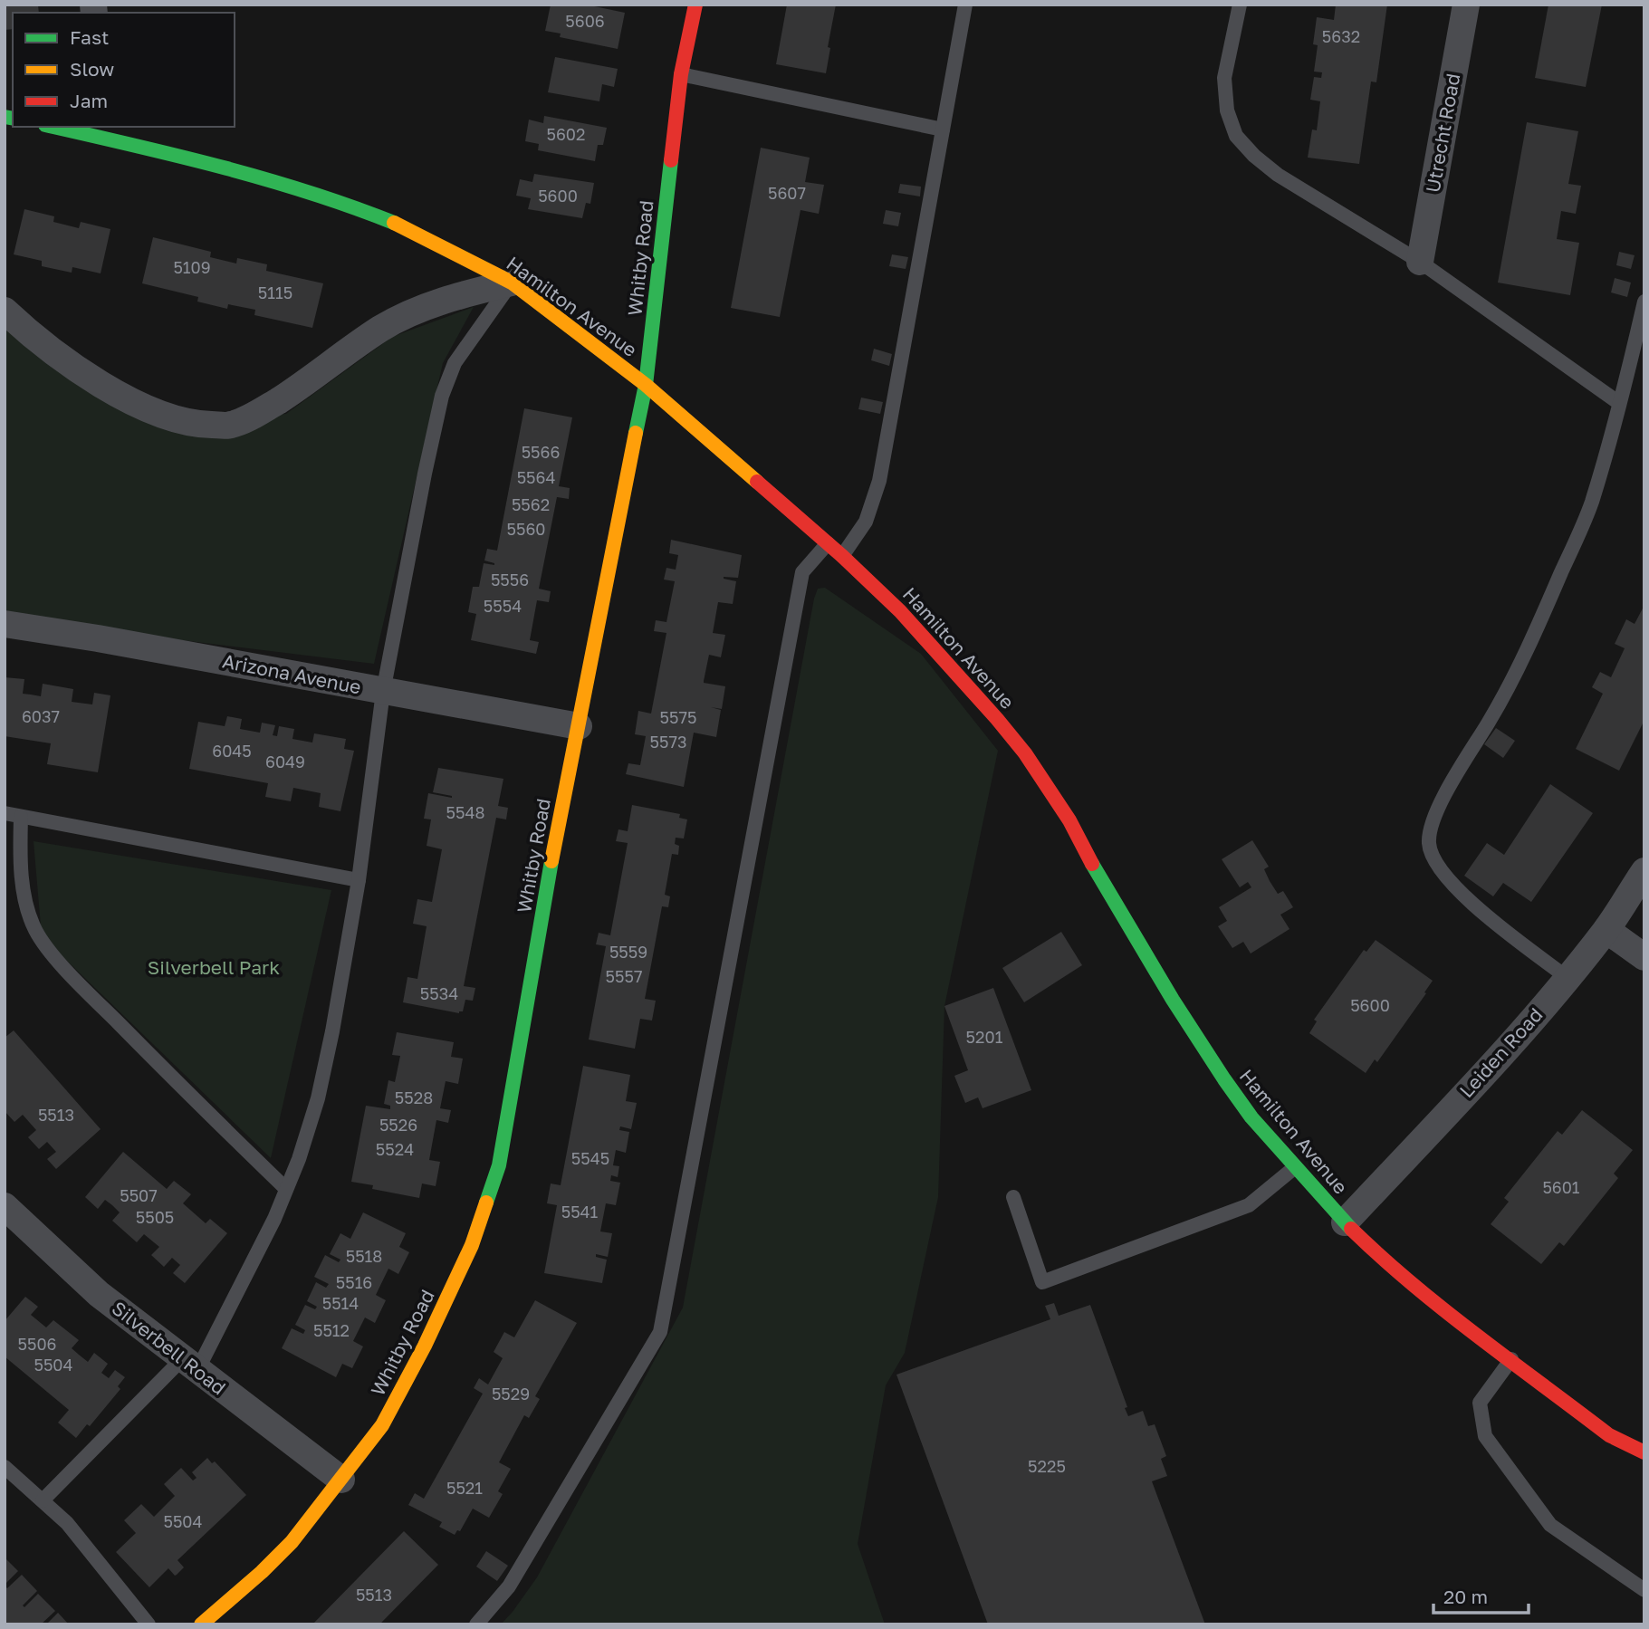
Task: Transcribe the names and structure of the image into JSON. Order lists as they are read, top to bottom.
{
  "streets": {
    "street": [
      "Utrecht Road",
      "Whitby Road",
      "Hamilton Avenue",
      "Arizona Avenue",
      "Leiden Road",
      "Silverbell Road"
    ]
  },
  "crossings": [
    ["Whitby Road", "Hamilton Avenue"],
    ["Whitby Road", "Arizona Avenue"],
    ["Whitby Road", "Silverbell Road"],
    ["Hamilton Avenue", "Leiden Road"]
  ],
  "parks": ["Silverbell Park"],
  "house_numbers": [
    "5606",
    "5632",
    "5602",
    "5607",
    "5600",
    "5109",
    "5115",
    "5566",
    "5564",
    "5562",
    "5560",
    "5556",
    "5554",
    "6037",
    "5575",
    "5573",
    "6045",
    "6049",
    "5548",
    "5559",
    "5557",
    "5534",
    "5600",
    "5201",
    "5528",
    "5513",
    "5526",
    "5524",
    "5545",
    "5601",
    "5507",
    "5541",
    "5505",
    "5518",
    "5516",
    "5514",
    "5512",
    "5506",
    "5504",
    "5529",
    "5225",
    "5521",
    "5504",
    "5513"
  ],
  "legend": ["Fast", "Slow", "Jam"],
  "scale_bar": "20 m"
}
